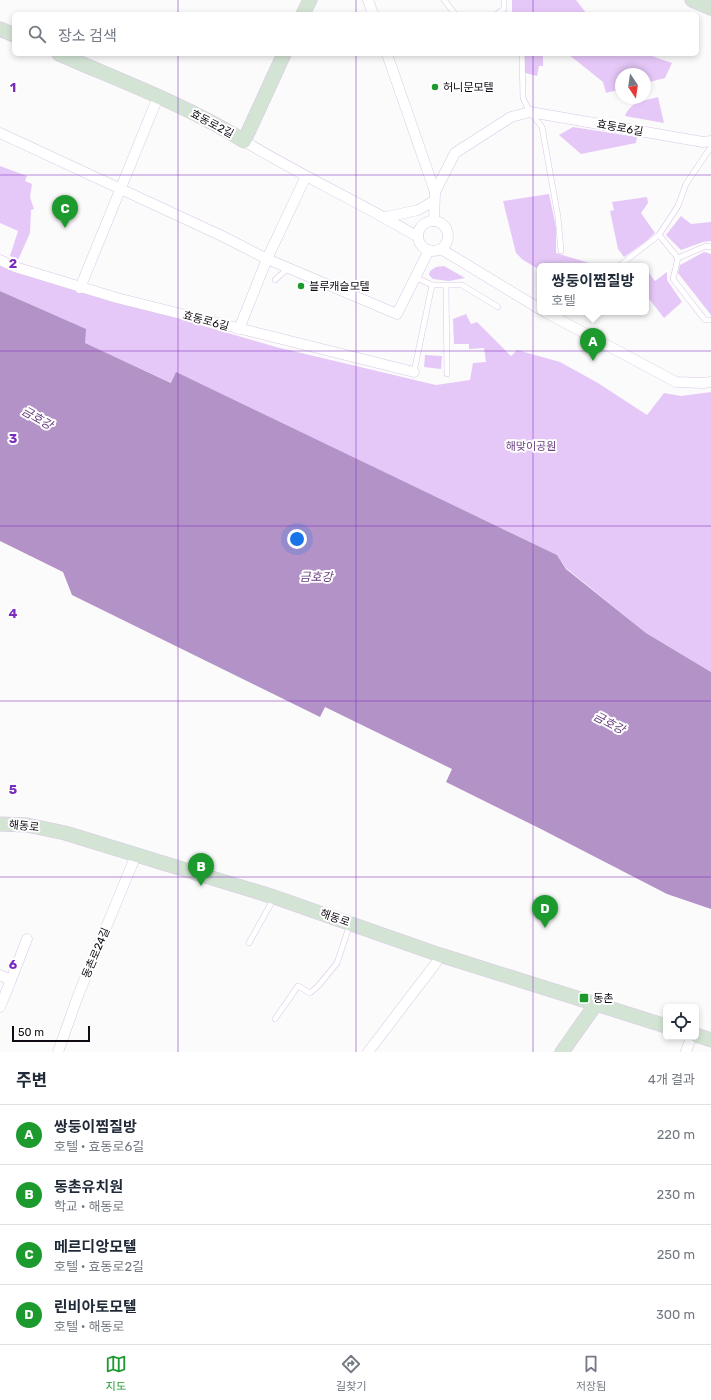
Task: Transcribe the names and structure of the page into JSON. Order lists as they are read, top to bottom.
{
  "streets": {
    "street": [
      "효동로2길",
      "효동로6길",
      "해동로",
      "동촌로24길"
    ]
  },
  "crossings": [
    ["해동로", "동촌로24길"]
  ],
  "water": ["금호강"],
  "parks": ["해맞이공원"],
  "places": {
    "other": ["허니문모텔", "블루캐슬모텔"],
    "transit": ["동촌"]
  },
  "scale_bar": "50 m",
  "north": "bottom",
  "page": {
    "search": "장소 검색",
    "pins": [
      "C",
      "A",
      "B",
      "D"
    ],
    "popup": ["쌍둥이찜질방", "호텔"],
    "scale": "50 m",
    "heading": ["주변", "4개 결과"],
    "list": [
      {
        "mark": "A",
        "name": "쌍둥이찜질방",
        "note": "호텔 · 효동로6길",
        "value": "220 m"
      },
      {
        "mark": "B",
        "name": "동촌유치원",
        "note": "학교 · 해동로",
        "value": "230 m"
      },
      {
        "mark": "C",
        "name": "메르디앙모텔",
        "note": "호텔 · 효동로2길",
        "value": "250 m"
      },
      {
        "mark": "D",
        "name": "린비아토모텔",
        "note": "호텔 · 해동로",
        "value": "300 m"
      }
    ],
    "nav": ["지도", "길찾기", "저장됨"]
  },
  "grid": {
    "rows": [
      "1",
      "2",
      "3",
      "4",
      "5",
      "6"
    ]
  }
}
